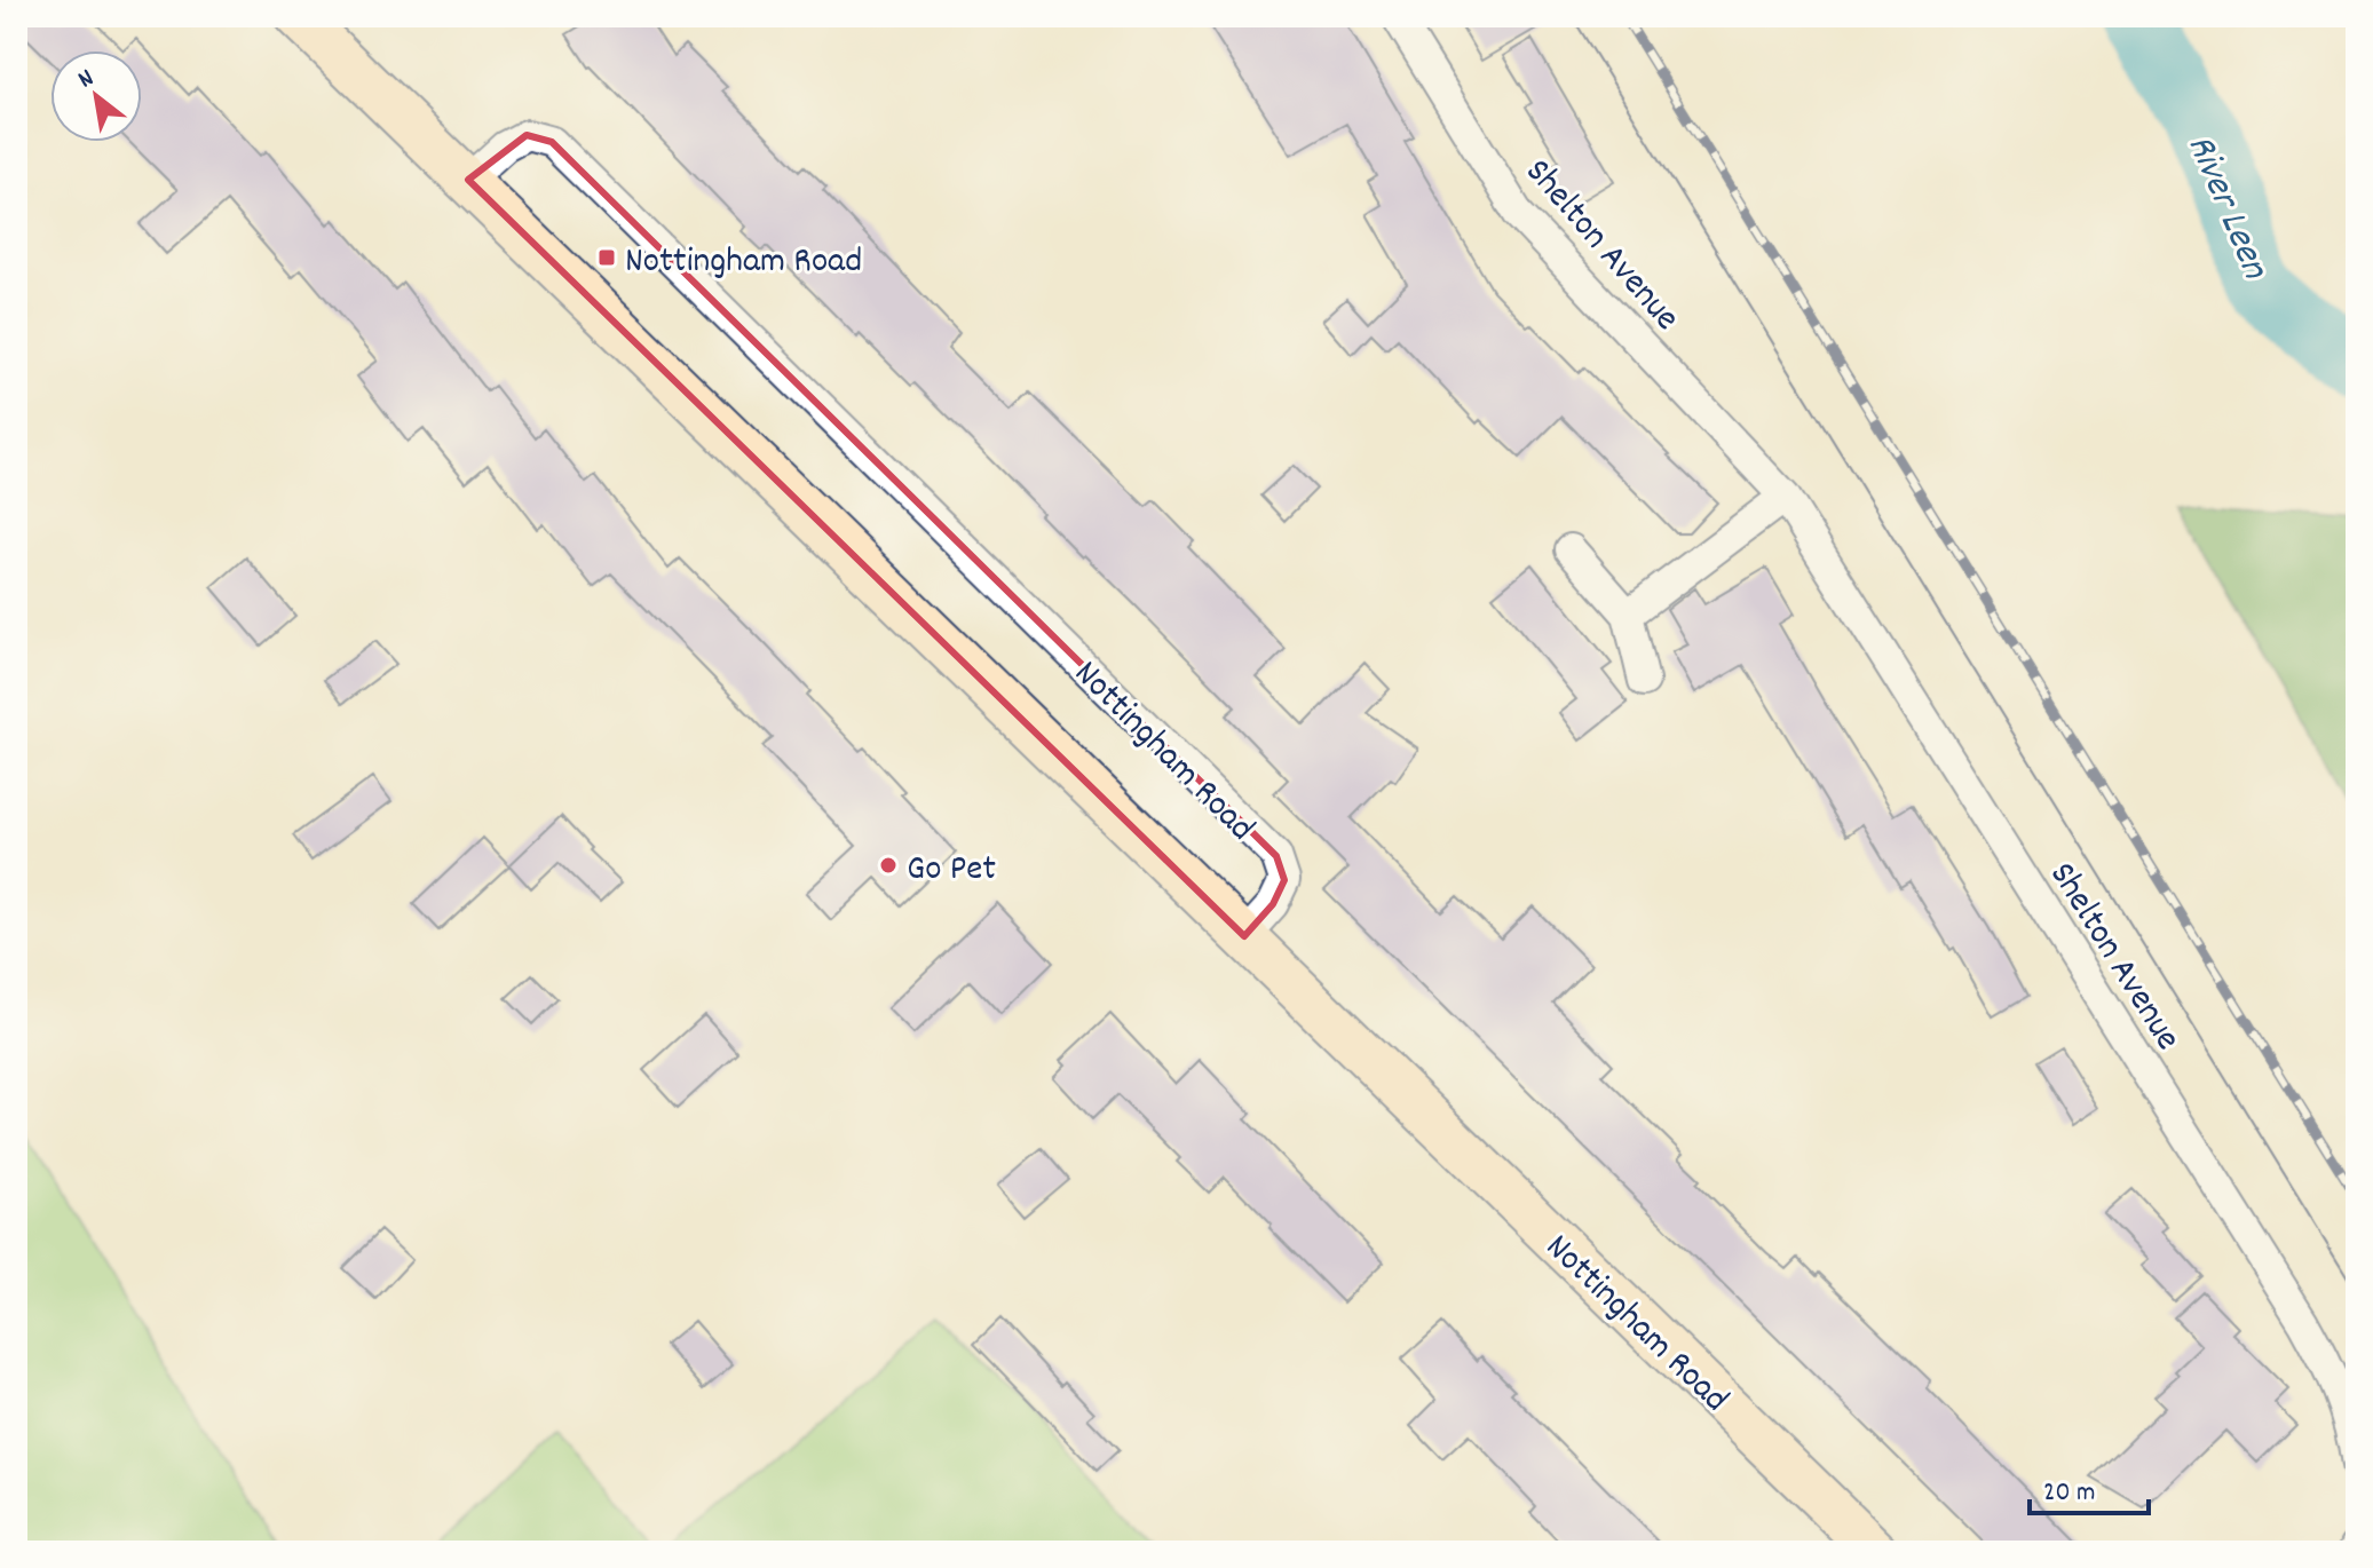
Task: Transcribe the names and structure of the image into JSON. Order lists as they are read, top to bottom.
{
  "streets": {
    "street": ["Shelton Avenue", "Nottingham Road"]
  },
  "water": ["River Leen"],
  "places": {
    "transit": ["Nottingham Road"],
    "other": ["Go Pet"]
  },
  "scale_bar": "20 m",
  "north": "top left"
}
